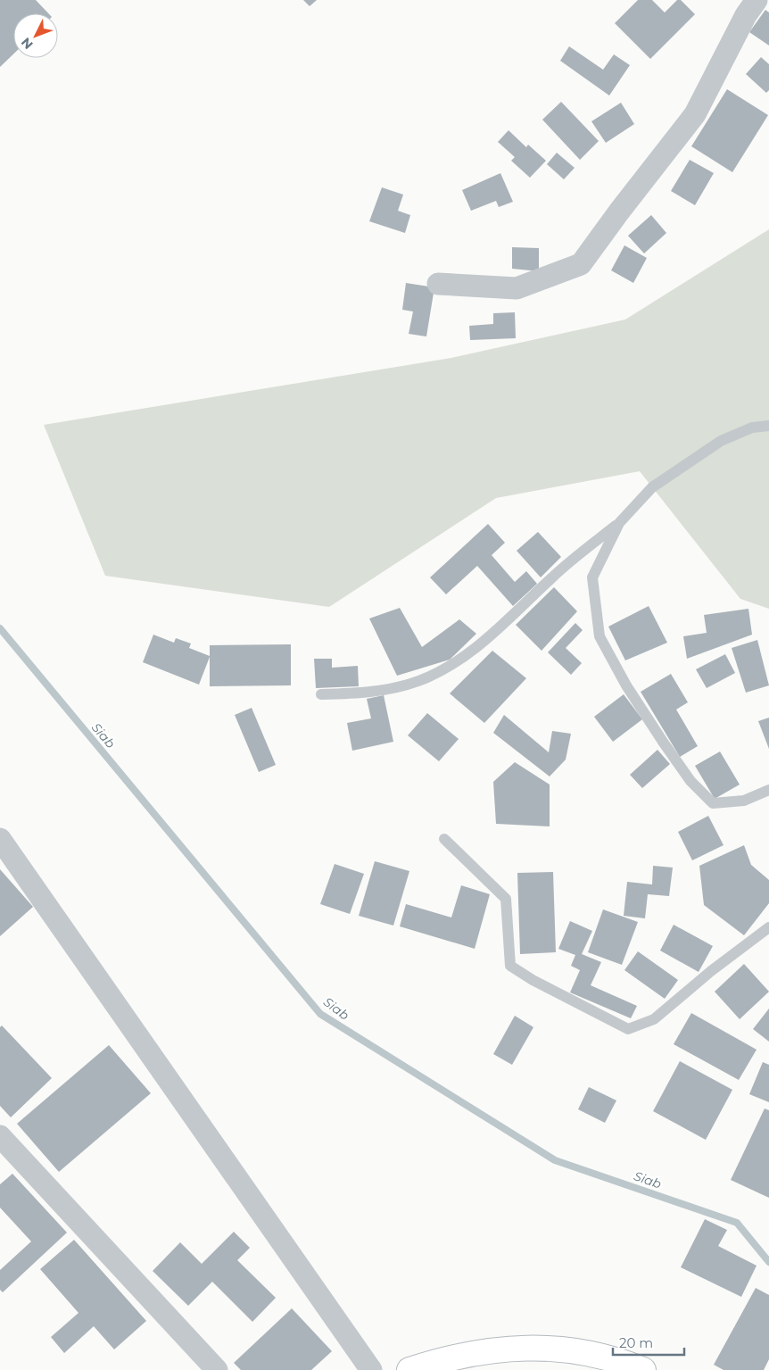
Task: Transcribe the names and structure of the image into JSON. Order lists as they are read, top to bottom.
{
  "water": ["Siab"],
  "scale_bar": "20 m",
  "north": "bottom left"
}
